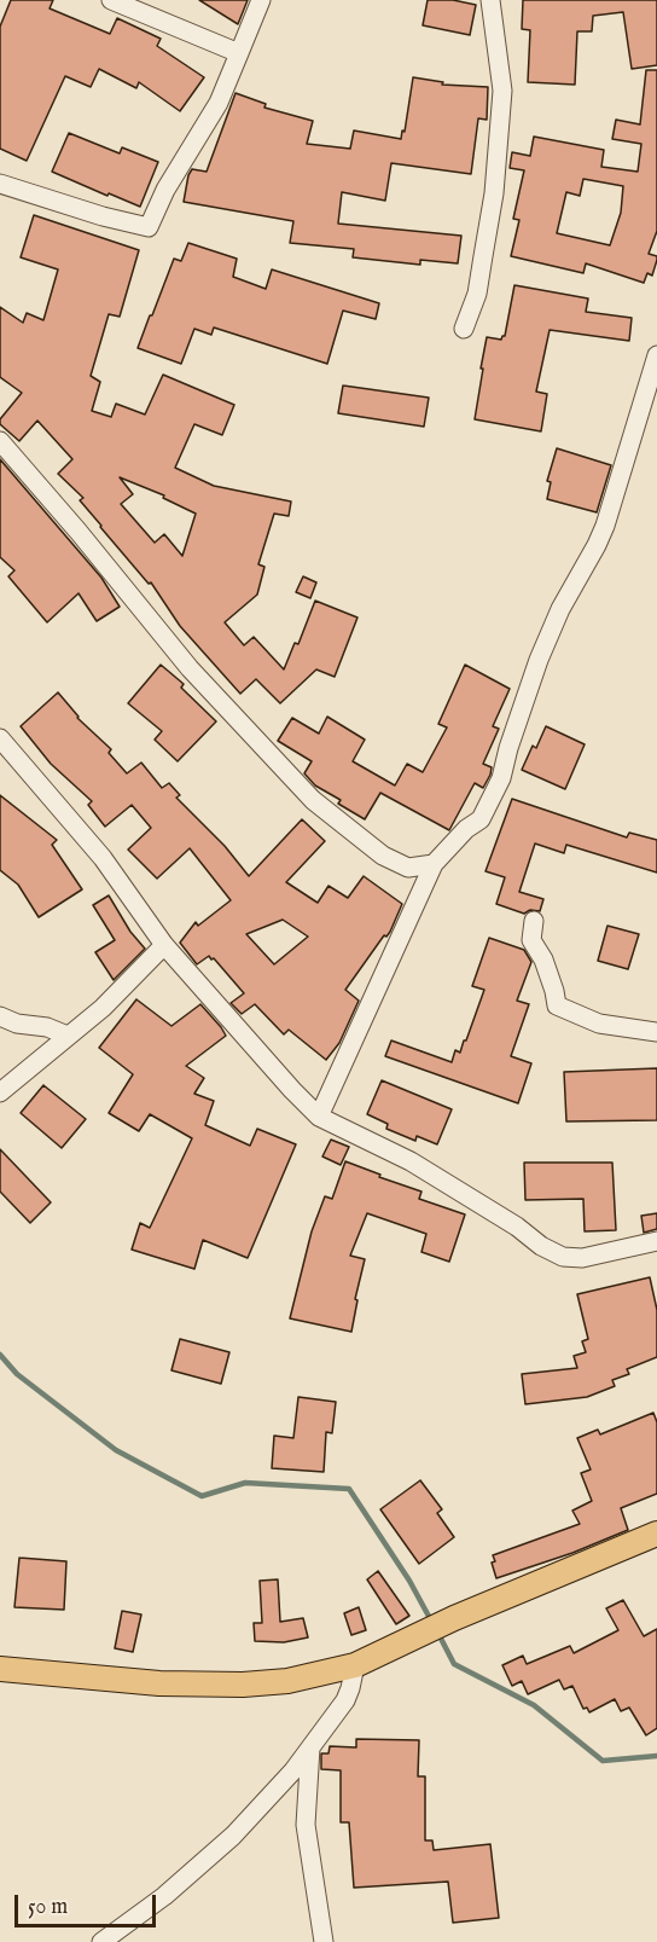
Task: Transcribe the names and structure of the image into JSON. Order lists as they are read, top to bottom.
{
  "scale_bar": "50 m"
}
